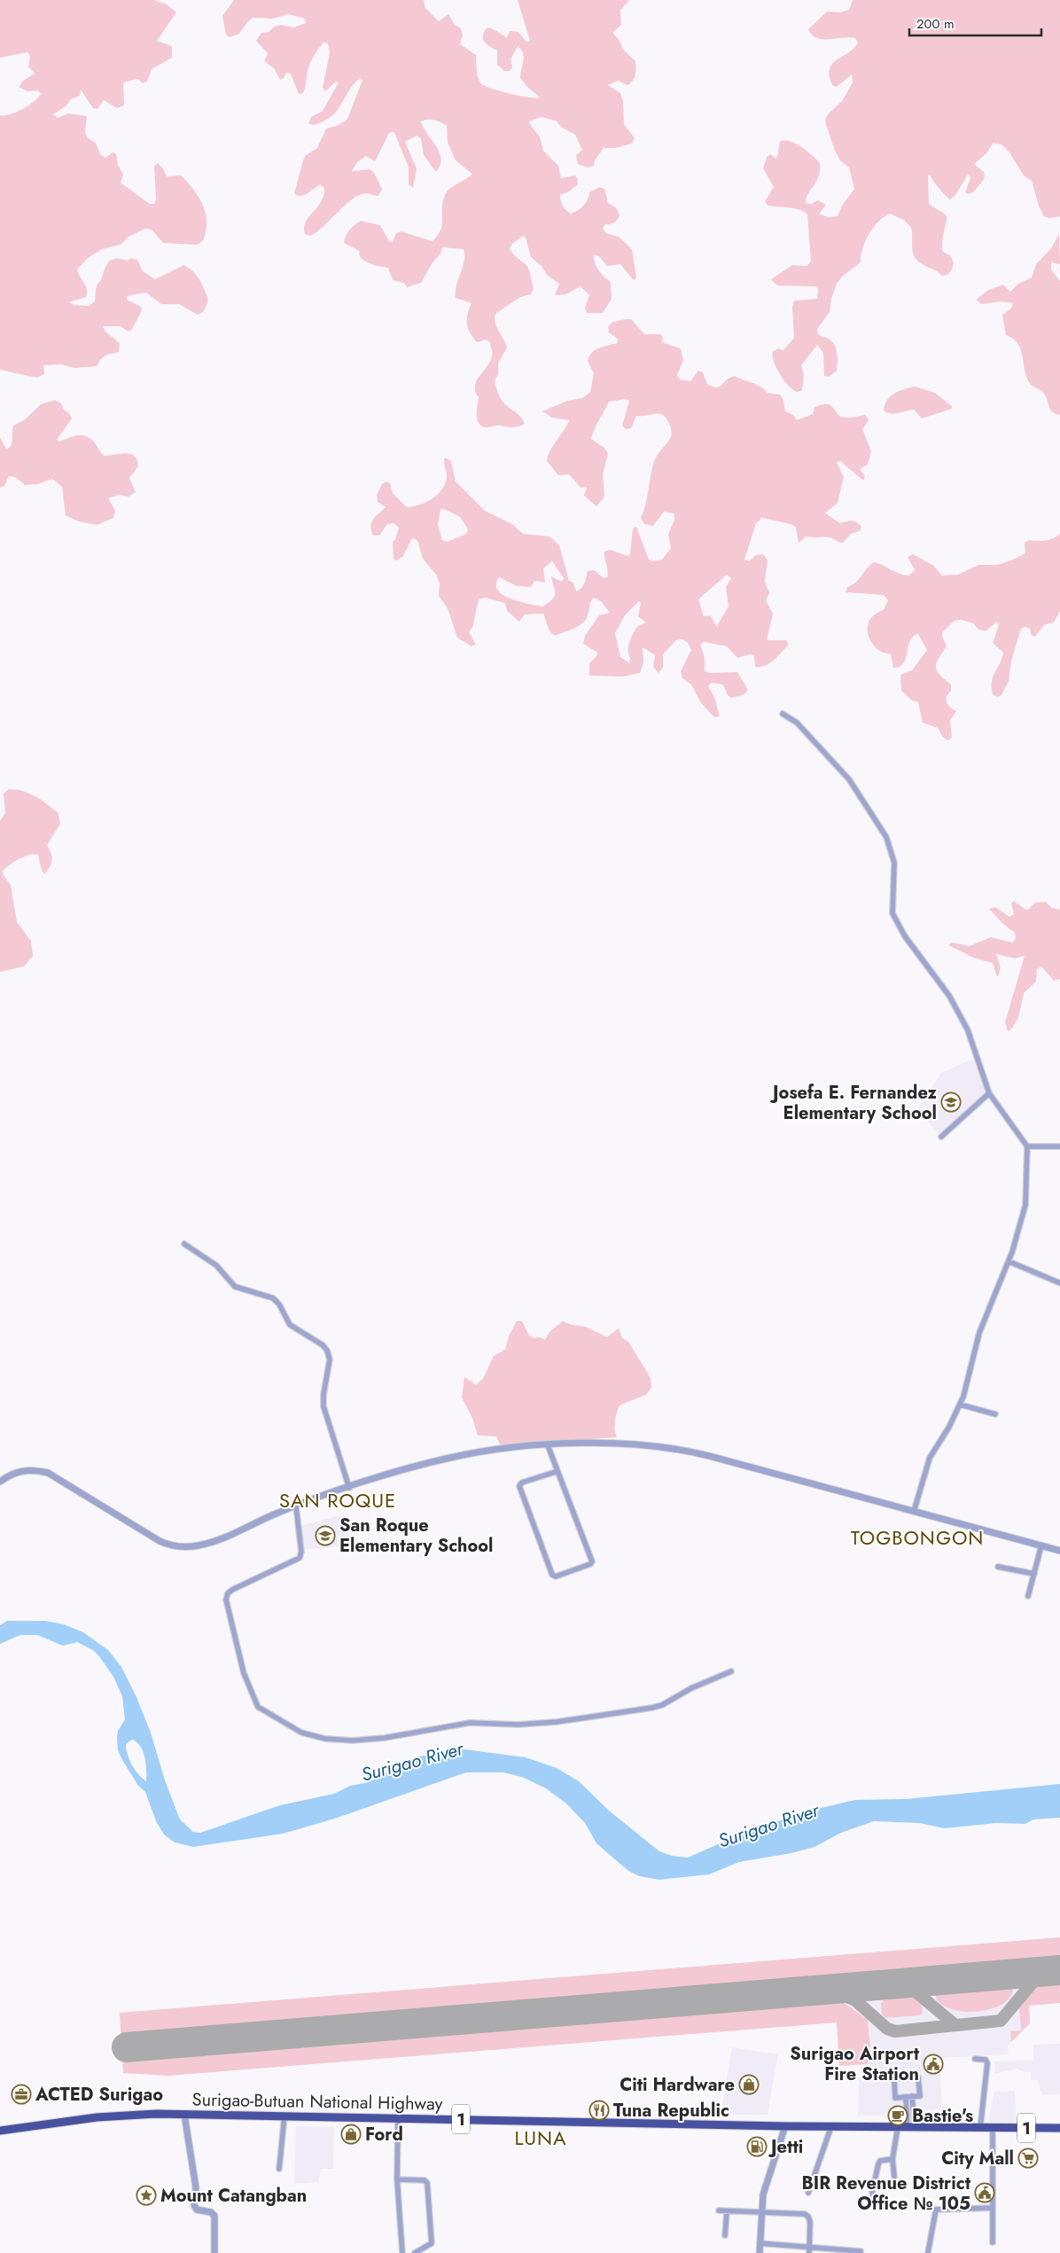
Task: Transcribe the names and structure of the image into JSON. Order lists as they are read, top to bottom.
{
  "streets": {
    "highway": ["Surigao-Butuan National Highway", "1"]
  },
  "districts": ["SAN ROQUE", "TOGBONGON", "LUNA"],
  "water": ["Surigao River"],
  "places": {
    "school or university": ["Josefa E. Fernandez Elementary School", "San Roque Elementary School"],
    "public building": ["Surigao Airport Fire Station", "BIR Revenue District Office № 105"],
    "shop": ["Citi Hardware", "Ford"],
    "office": ["ACTED Surigao"],
    "restaurant": ["Tuna Republic"],
    "cafe": ["Bastie's"],
    "fuel station": ["Jetti"],
    "supermarket": ["City Mall"],
    "place": ["Mount Catangban"]
  },
  "scale_bar": "200 m"
}
